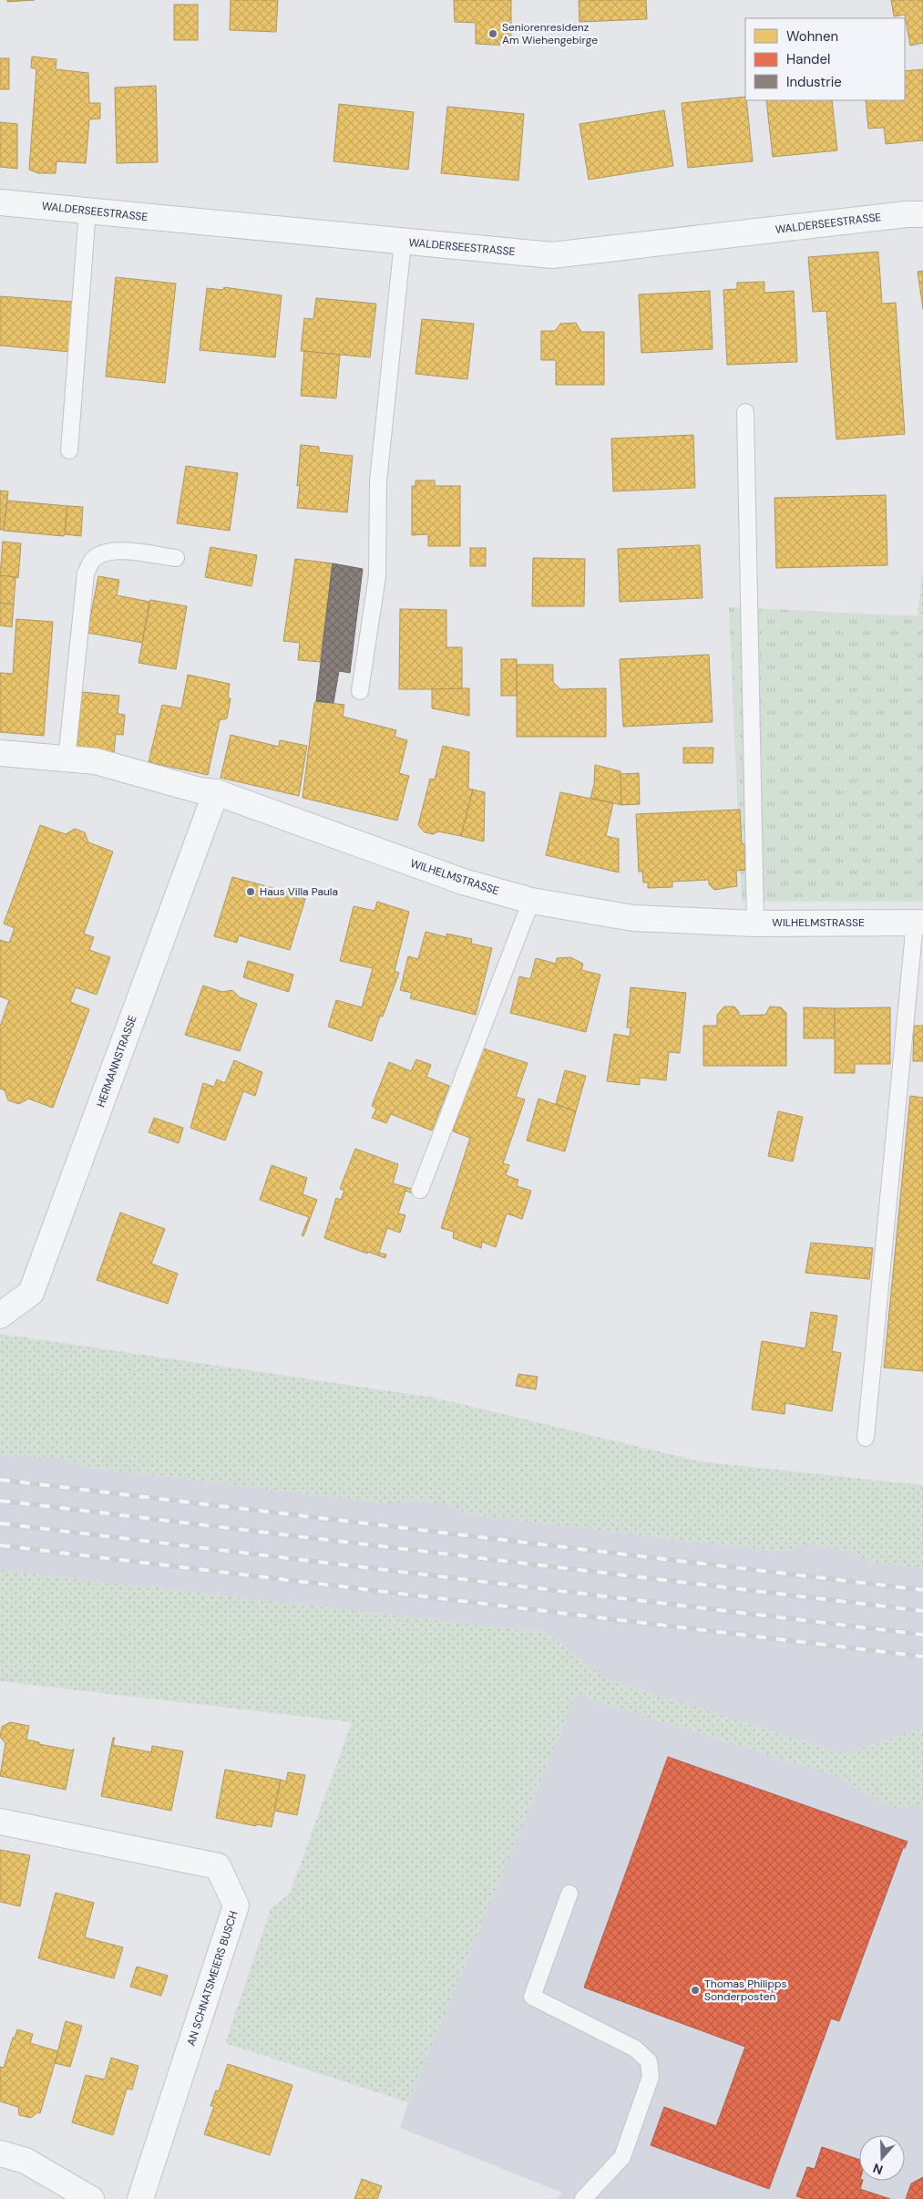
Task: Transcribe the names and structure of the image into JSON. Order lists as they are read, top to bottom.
{
  "streets": {
    "street": [
      "WALDERSEESTRASSE",
      "WILHELMSTRASSE",
      "HERMANNSTRASSE",
      "AN SCHNATSMEIERS BUSCH"
    ]
  },
  "crossings": [
    ["WILHELMSTRASSE", "HERMANNSTRASSE"]
  ],
  "places": ["Seniorenresidenz Am Wiehengebirge", "Haus Villa Paula", "Thomas Philipps Sonderposten"],
  "legend": ["Wohnen", "Handel", "Industrie"],
  "north": "bottom"
}
